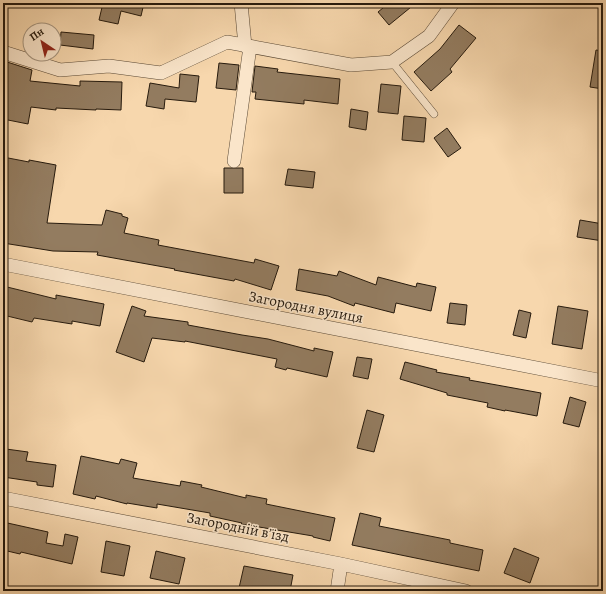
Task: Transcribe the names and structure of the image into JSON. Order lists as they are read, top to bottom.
{
  "streets": {
    "street": ["Загородня вулиця", "Загородній вʼїзд"]
  },
  "north": "top left"
}
